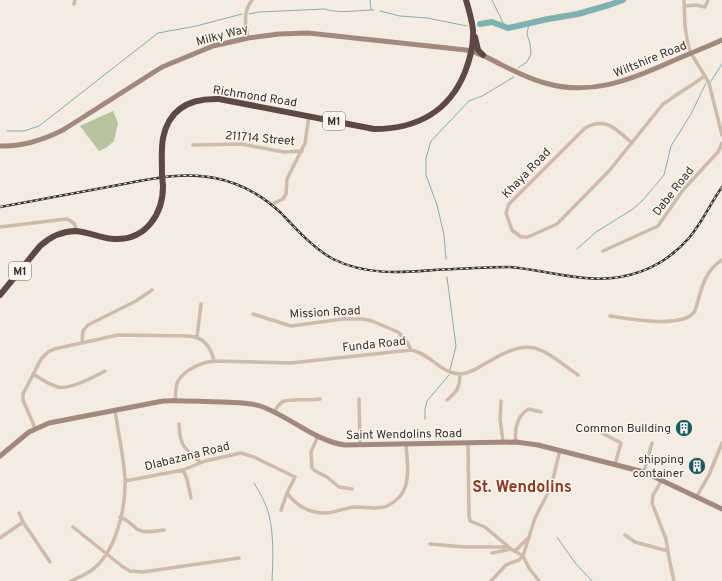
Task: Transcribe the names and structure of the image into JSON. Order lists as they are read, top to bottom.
{
  "streets": {
    "highway": ["Richmond Road", "M1"],
    "street": [
      "Milky Way",
      "Wiltshire Road",
      "211714 Street",
      "Khaya Road",
      "Dabe Road",
      "Mission Road",
      "Funda Road",
      "Saint Wendolins Road",
      "Dlabazana Road"
    ]
  },
  "crossings": [
    ["Milky Way", "Wiltshire Road"],
    ["Milky Way", "Richmond Road"],
    ["Wiltshire Road", "Richmond Road"],
    ["Mission Road", "Funda Road"],
    ["Funda Road", "Saint Wendolins Road"]
  ],
  "districts": ["St. Wendolins"],
  "places": {
    "building": ["Common Building", "shipping container"]
  }
}
